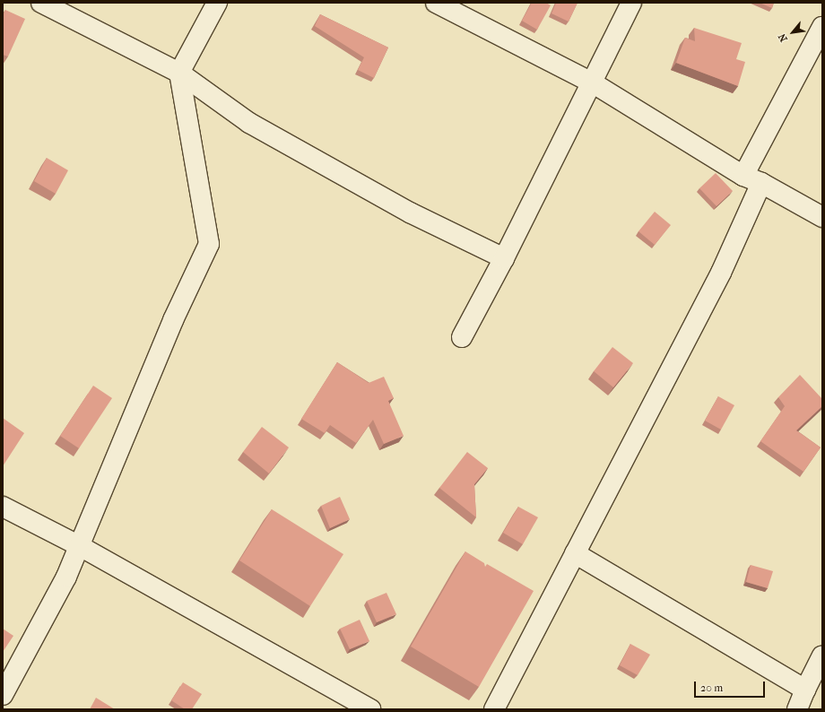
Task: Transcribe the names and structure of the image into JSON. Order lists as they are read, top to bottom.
{
  "scale_bar": "20 m",
  "north": "bottom left"
}
